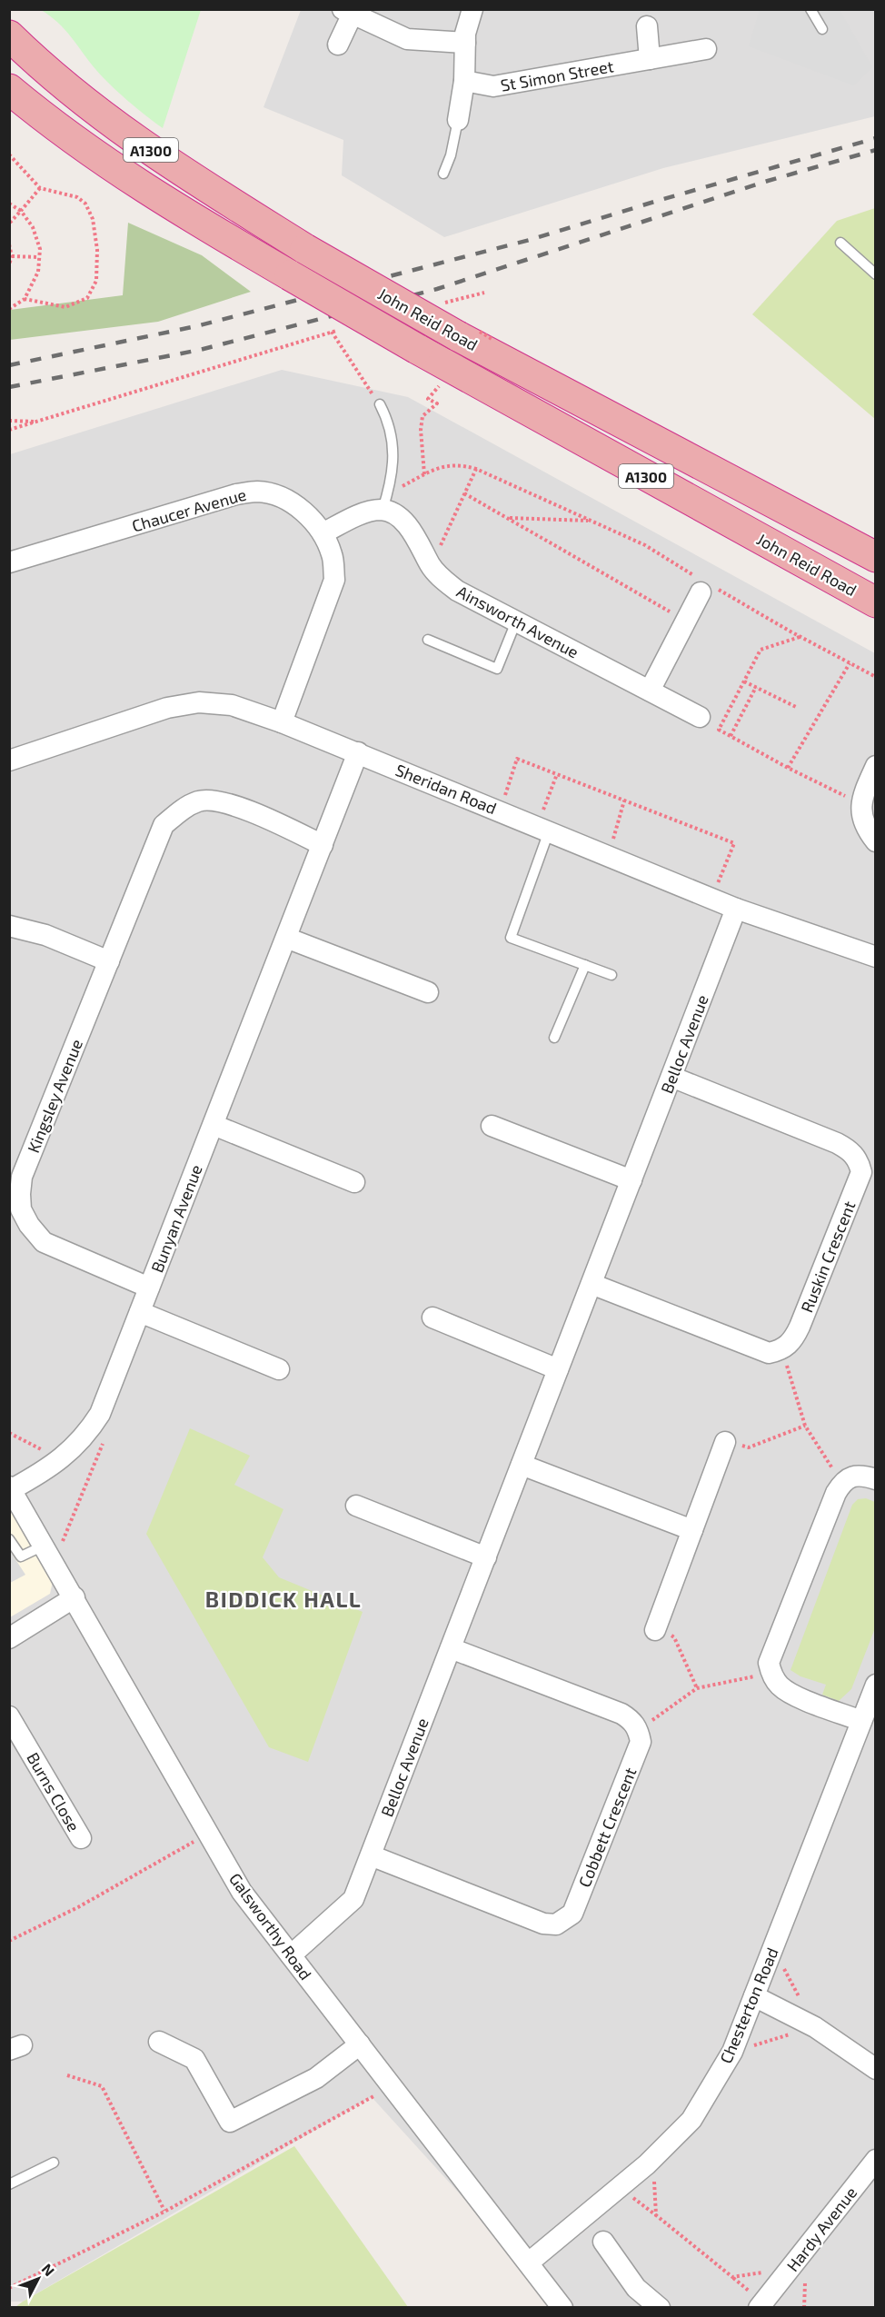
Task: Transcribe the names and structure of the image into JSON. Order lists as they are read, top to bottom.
{
  "streets": {
    "highway": ["A1300", "John Reid Road"],
    "street": [
      "St Simon Street",
      "Chaucer Avenue",
      "Ainsworth Avenue",
      "Sheridan Road",
      "Belloc Avenue",
      "Kingsley Avenue",
      "Bunyan Avenue",
      "Ruskin Crescent",
      "Burns Close",
      "Cobbett Crescent",
      "Galsworthy Road",
      "Chesterton Road",
      "Hardy Avenue"
    ]
  },
  "crossings": [
    ["Chaucer Avenue", "Sheridan Road"],
    ["Sheridan Road", "Belloc Avenue"],
    ["Sheridan Road", "Bunyan Avenue"],
    ["Belloc Avenue", "Ruskin Crescent"],
    ["Belloc Avenue", "Cobbett Crescent"],
    ["Belloc Avenue", "Galsworthy Road"],
    ["Kingsley Avenue", "Bunyan Avenue"],
    ["Bunyan Avenue", "Galsworthy Road"],
    ["Galsworthy Road", "Chesterton Road"]
  ],
  "districts": ["BIDDICK HALL"],
  "north": "top right"
}
